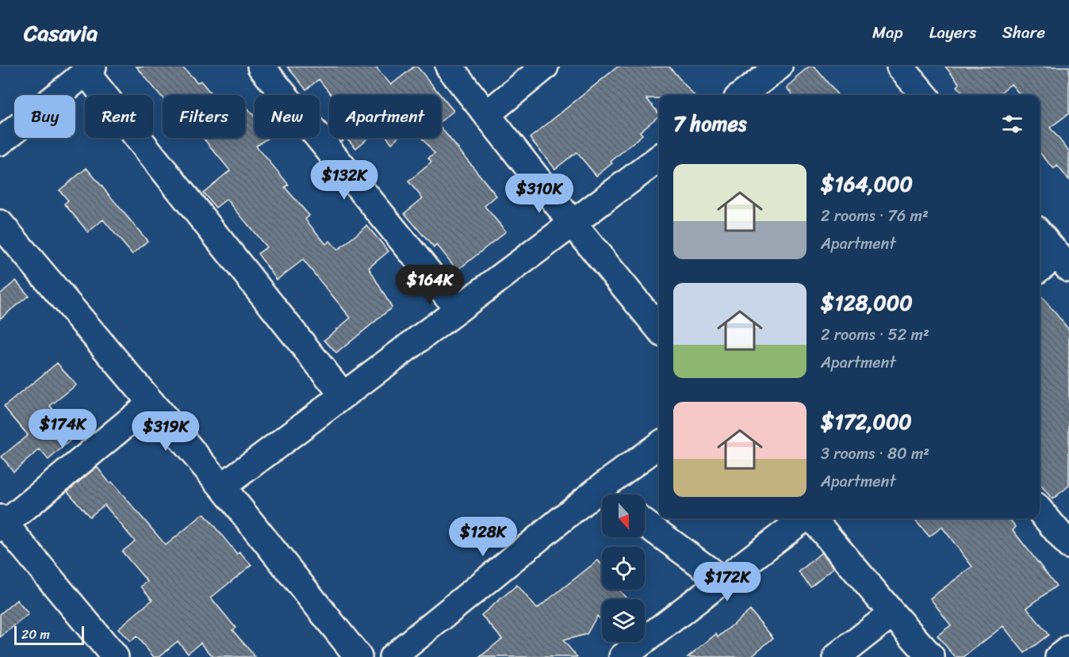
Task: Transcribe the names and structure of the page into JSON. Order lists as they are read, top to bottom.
{
  "scale_bar": "20 m",
  "north": "bottom",
  "page": {
    "header": "Casavia",
    "nav": ["Map", "Layers", "Share"],
    "chip": [
      "Buy",
      "Rent",
      "Filters",
      "New",
      "Apartment"
    ],
    "heading": "7 homes",
    "list": [
      {
        "name": "$164,000",
        "note": "2 rooms · 76 m² · Apartment"
      },
      {
        "name": "$128,000",
        "note": "2 rooms · 52 m² · Apartment"
      },
      {
        "name": "$172,000",
        "note": "3 rooms · 80 m² · Apartment"
      }
    ],
    "price": [
      "$132K",
      "$310K",
      "$164K",
      "$174K",
      "$319K",
      "$128K",
      "$172K"
    ],
    "scale": "20 m"
  }
}
